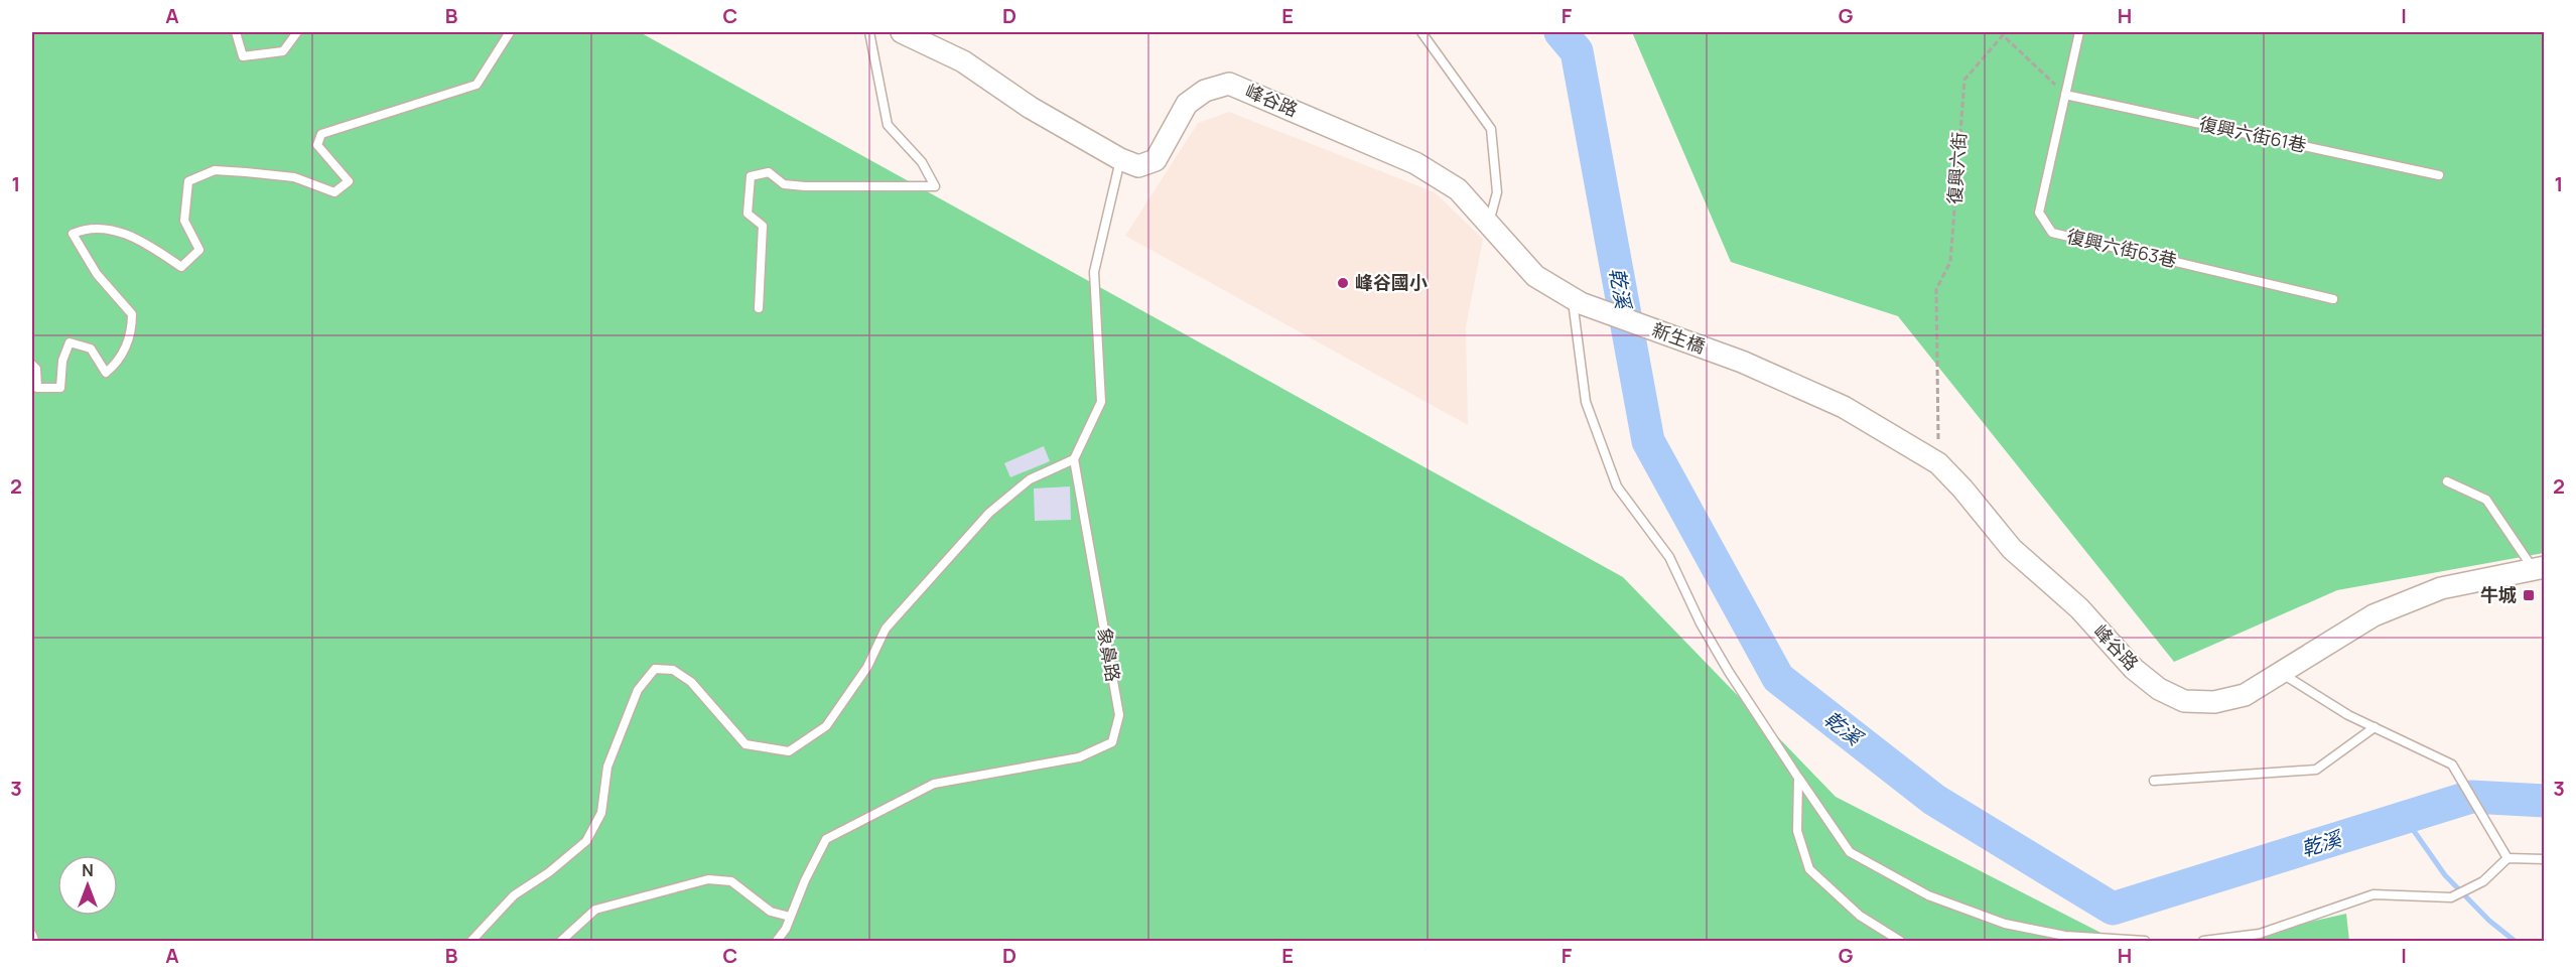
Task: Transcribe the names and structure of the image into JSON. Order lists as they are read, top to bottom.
{
  "streets": {
    "street": ["峰谷路", "新生橋"],
    "lane": ["復興六街61巷", "復興六街63巷", "象鼻路"],
    "path": ["復興六街"]
  },
  "crossings": [
    ["峰谷路", "復興六街"],
    ["峰谷路", "新生橋"],
    ["復興六街61巷", "復興六街"],
    ["復興六街61巷", "復興六街63巷"],
    ["復興六街", "復興六街63巷"]
  ],
  "water": ["乾溪"],
  "places": {
    "other": ["峰谷國小"],
    "transit": ["牛城"]
  },
  "north": "top",
  "grid": {
    "columns": [
      "A",
      "B",
      "C",
      "D",
      "E",
      "F",
      "G",
      "H",
      "I"
    ],
    "rows": ["1", "2", "3"]
  }
}
